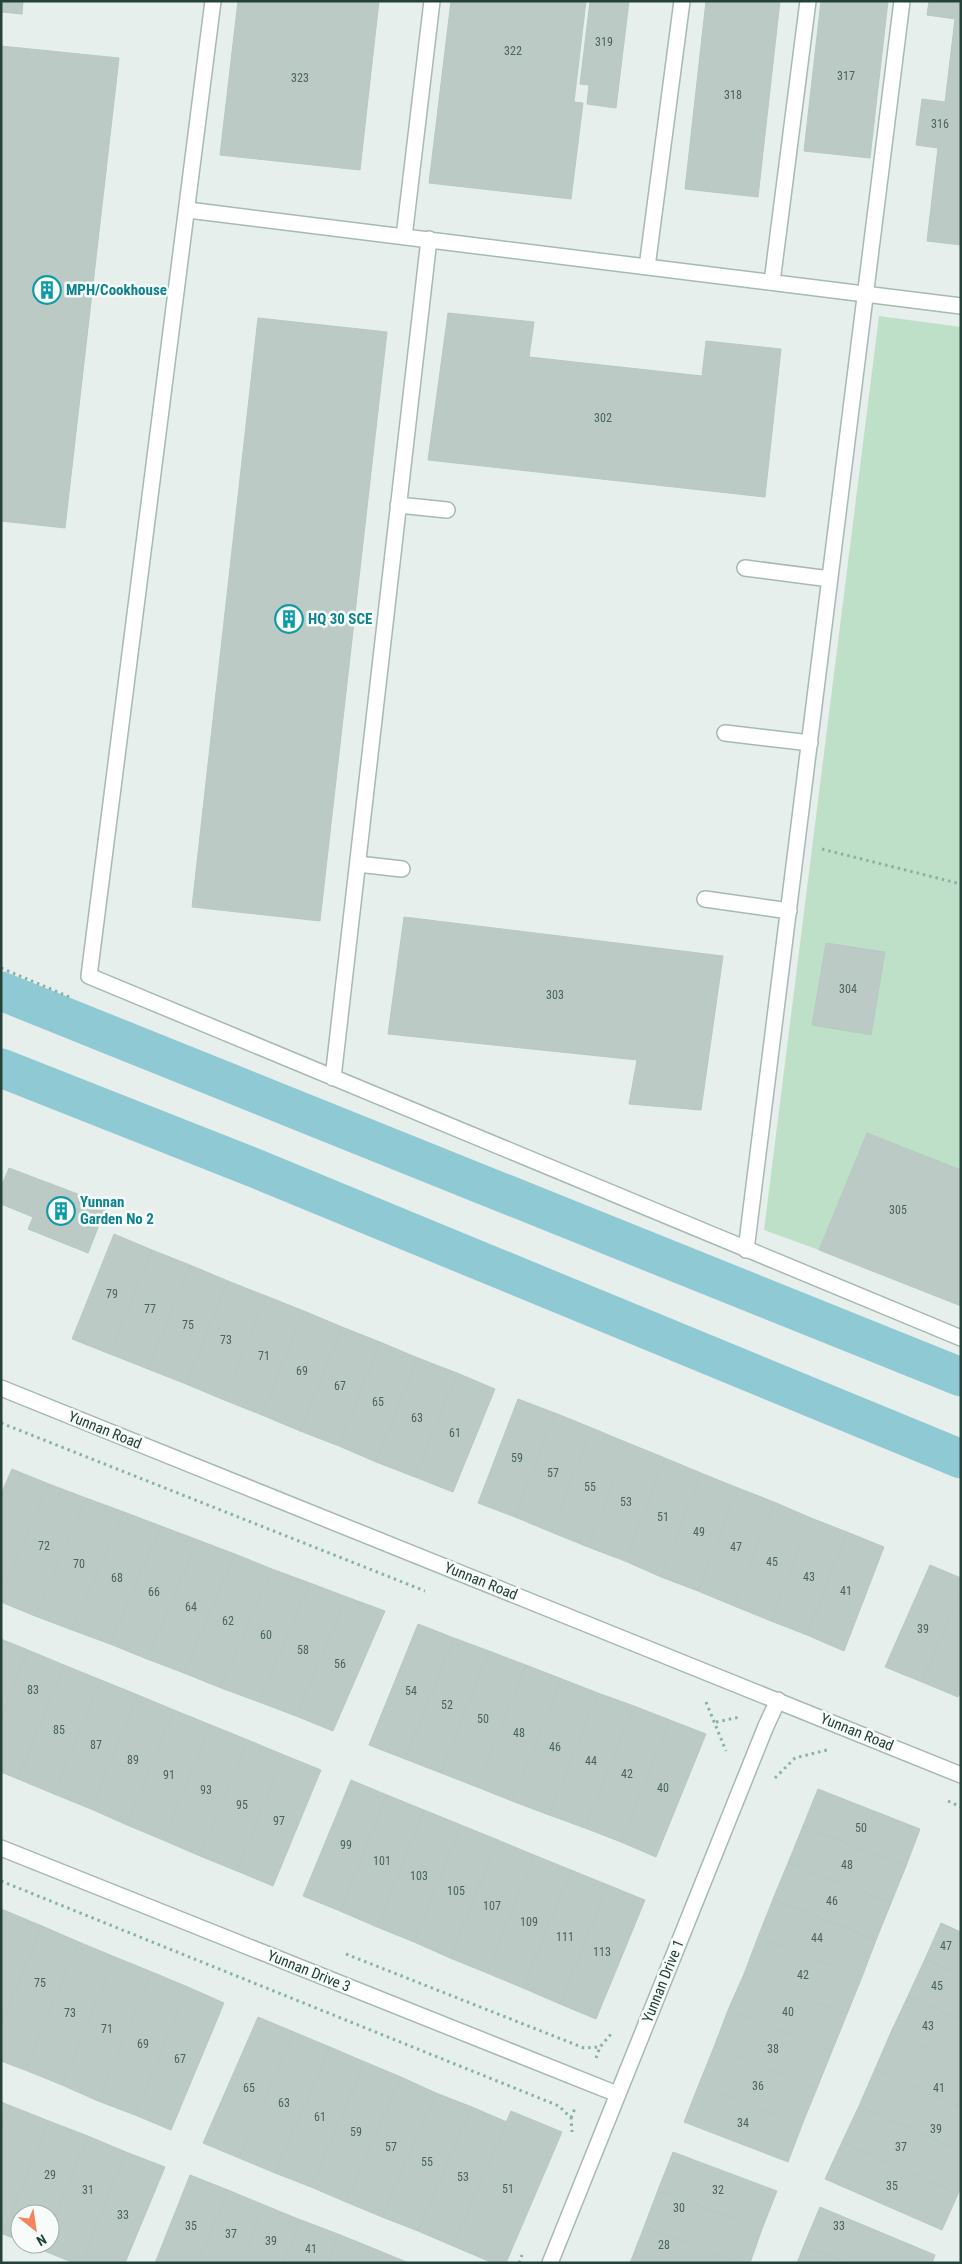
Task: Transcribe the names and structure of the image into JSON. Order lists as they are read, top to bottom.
{
  "streets": {
    "street": ["Yunnan Road", "Yunnan Drive 3", "Yunnan Drive 1"]
  },
  "crossings": [
    ["Yunnan Road", "Yunnan Drive 1"],
    ["Yunnan Drive 3", "Yunnan Drive 1"]
  ],
  "places": {
    "building": ["MPH/Cookhouse", "HQ 30 SCE", "Yunnan Garden No 2"]
  },
  "house_numbers": [
    "319",
    "322",
    "317",
    "323",
    "318",
    "316",
    "302",
    "304",
    "303",
    "305",
    "79",
    "77",
    "75",
    "73",
    "71",
    "69",
    "67",
    "65",
    "63",
    "61",
    "59",
    "57",
    "55",
    "53",
    "51",
    "49",
    "72",
    "47",
    "45",
    "70",
    "43",
    "68",
    "41",
    "66",
    "64",
    "62",
    "39",
    "60",
    "58",
    "56",
    "83",
    "54",
    "52",
    "50",
    "85",
    "48",
    "87",
    "46",
    "89",
    "44",
    "42",
    "91",
    "40",
    "93",
    "95",
    "97",
    "50",
    "99",
    "101",
    "48",
    "103",
    "105",
    "46",
    "107",
    "109",
    "111",
    "44",
    "47",
    "113",
    "42",
    "75",
    "45",
    "40",
    "73",
    "43",
    "71",
    "69",
    "38",
    "67",
    "36",
    "65",
    "41",
    "63",
    "61",
    "34",
    "39",
    "59",
    "57",
    "37",
    "55",
    "29",
    "53",
    "35",
    "51",
    "31",
    "32",
    "30",
    "33",
    "35",
    "33",
    "37",
    "39",
    "28",
    "41"
  ],
  "north": "bottom right"
}
